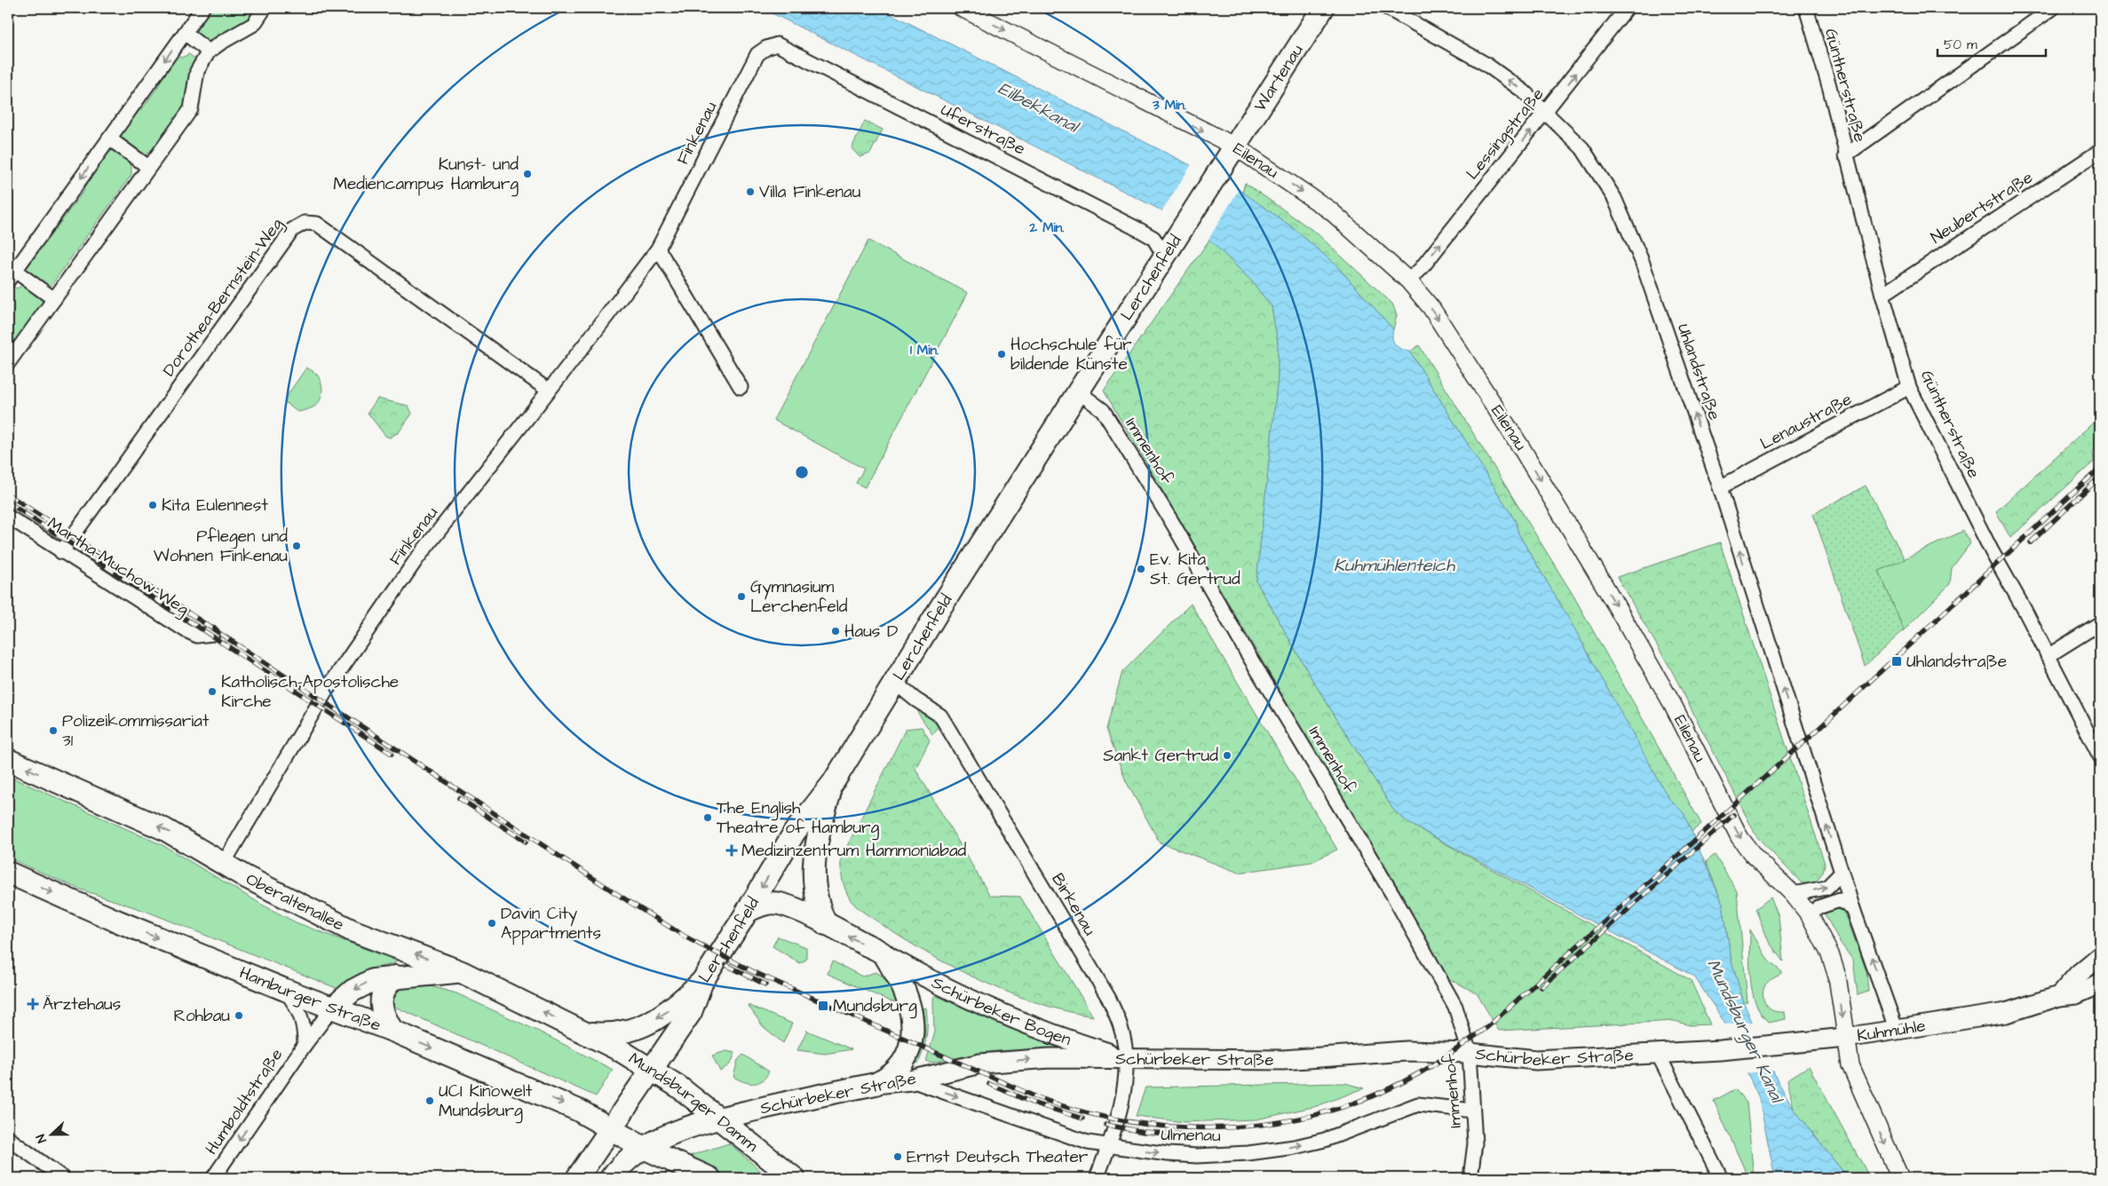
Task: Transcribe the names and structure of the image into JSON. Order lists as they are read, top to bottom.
{
  "streets": {
    "main road": [
      "Wartenau",
      "Lerchenfeld",
      "Oberaltenallee",
      "Hamburger Straße",
      "Schürbeker Bogen",
      "Kuhmühle",
      "Schürbeker Straße",
      "Mundsburger Damm"
    ],
    "street": [
      "Güntherstraße",
      "Uferstraße",
      "Finkenau",
      "Lessingstraße",
      "Eilenau",
      "Neubertstraße",
      "Dorothea-Bernstein-Weg",
      "Uhlandstraße",
      "Lenaustraße",
      "Immenhof",
      "Martha-Muchow-Weg",
      "Birkenau",
      "Humboldtstraße",
      "Ulmenau"
    ]
  },
  "crossings": [
    ["Wartenau", "Eilenau"],
    ["Wartenau", "Lerchenfeld"],
    ["Güntherstraße", "Neubertstraße"],
    ["Güntherstraße", "Lenaustraße"],
    ["Uferstraße", "Finkenau"],
    ["Uferstraße", "Lerchenfeld"],
    ["Finkenau", "Dorothea-Bernstein-Weg"],
    ["Finkenau", "Oberaltenallee"],
    ["Lessingstraße", "Eilenau"],
    ["Lessingstraße", "Uhlandstraße"],
    ["Eilenau", "Lerchenfeld"],
    ["Eilenau", "Kuhmühle"],
    ["Lerchenfeld", "Immenhof"],
    ["Lerchenfeld", "Birkenau"],
    ["Lerchenfeld", "Hamburger Straße"],
    ["Lerchenfeld", "Schürbeker Bogen"],
    ["Lerchenfeld", "Mundsburger Damm"],
    ["Dorothea-Bernstein-Weg", "Martha-Muchow-Weg"],
    ["Uhlandstraße", "Lenaustraße"],
    ["Uhlandstraße", "Kuhmühle"],
    ["Immenhof", "Schürbeker Straße"],
    ["Immenhof", "Ulmenau"],
    ["Oberaltenallee", "Mundsburger Damm"],
    ["Birkenau", "Schürbeker Bogen"],
    ["Birkenau", "Schürbeker Straße"],
    ["Birkenau", "Ulmenau"],
    ["Hamburger Straße", "Humboldtstraße"],
    ["Schürbeker Bogen", "Schürbeker Straße"],
    ["Kuhmühle", "Schürbeker Straße"],
    ["Schürbeker Straße", "Mundsburger Damm"],
    ["Schürbeker Straße", "Ulmenau"]
  ],
  "one_way": [
    "Lessingstraße",
    "Eilenau",
    "Uhlandstraße",
    "Oberaltenallee",
    "Hamburger Straße",
    "Humboldtstraße",
    "Ulmenau"
  ],
  "water": ["Eilbekkanal", "Kuhmühlenteich", "Mundsburger Kanal"],
  "places": {
    "other": [
      "Kunst- und Mediencampus Hamburg",
      "Villa Finkenau",
      "Hochschule für bildende Künste",
      "Kita Eulennest",
      "Pflegen und Wohnen Finkenau",
      "Ev. Kita St. Gertrud",
      "Gymnasium Lerchenfeld",
      "Haus D",
      "Katholisch-Apostolische Kirche",
      "Polizeikommissariat 31",
      "Sankt Gertrud",
      "The English Theatre of Hamburg",
      "Davin City Appartments",
      "Rohbau",
      "UCI Kinowelt Mundsburg",
      "Ernst Deutsch Theater"
    ],
    "transit": ["Uhlandstraße", "Mundsburg"],
    "health": ["Medizinzentrum Hammoniabad", "Ärztehaus"]
  },
  "scale_bar": "50 m",
  "north": "left",
  "rings": ["3 Min.", "2 Min.", "1 Min."]
}
